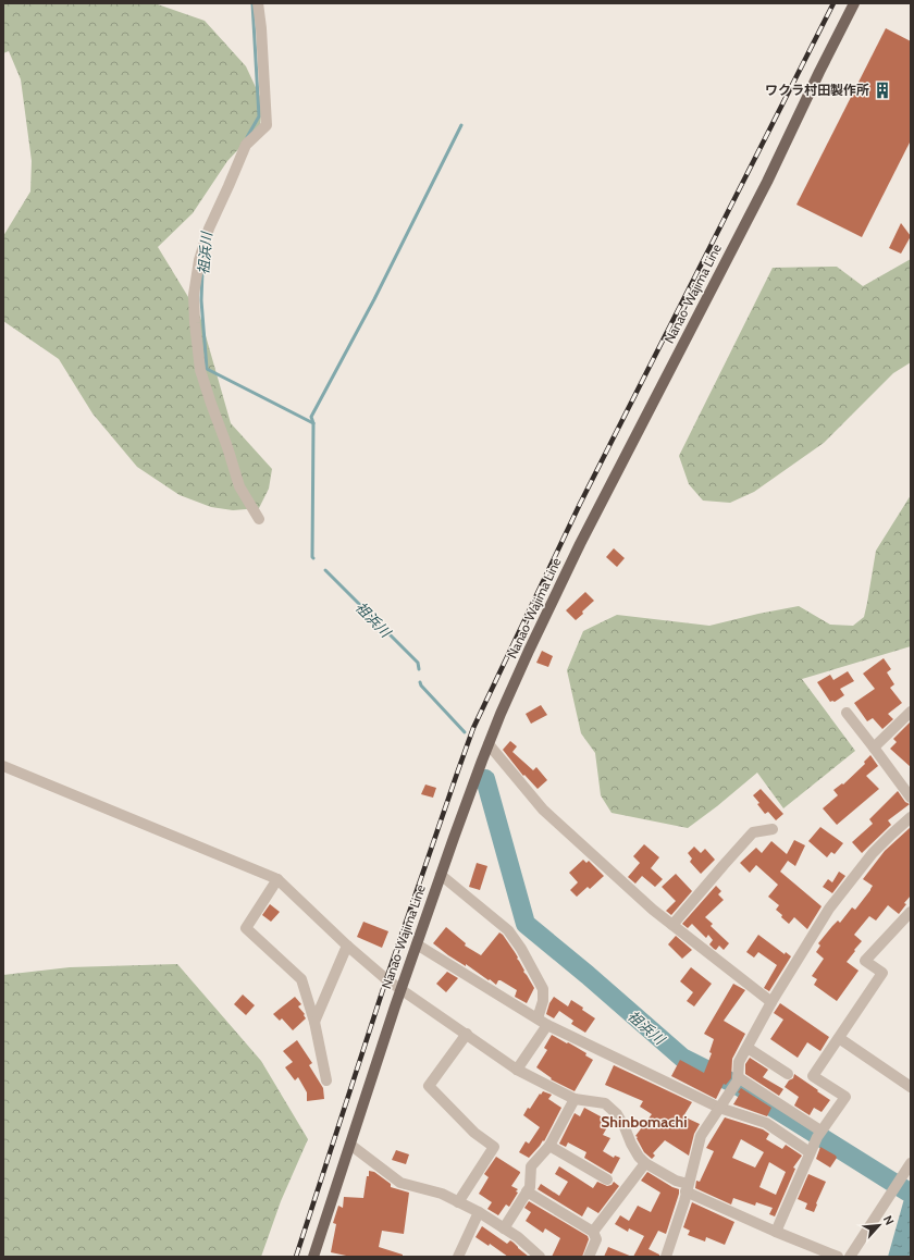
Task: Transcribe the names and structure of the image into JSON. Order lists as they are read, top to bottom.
{
  "streets": {
    "main road": ["Nanao-Wajima Line"]
  },
  "districts": ["Shinbomachi"],
  "water": ["祖浜川"],
  "places": {
    "building": ["ワクラ村田製作所"]
  },
  "north": "top right"
}
